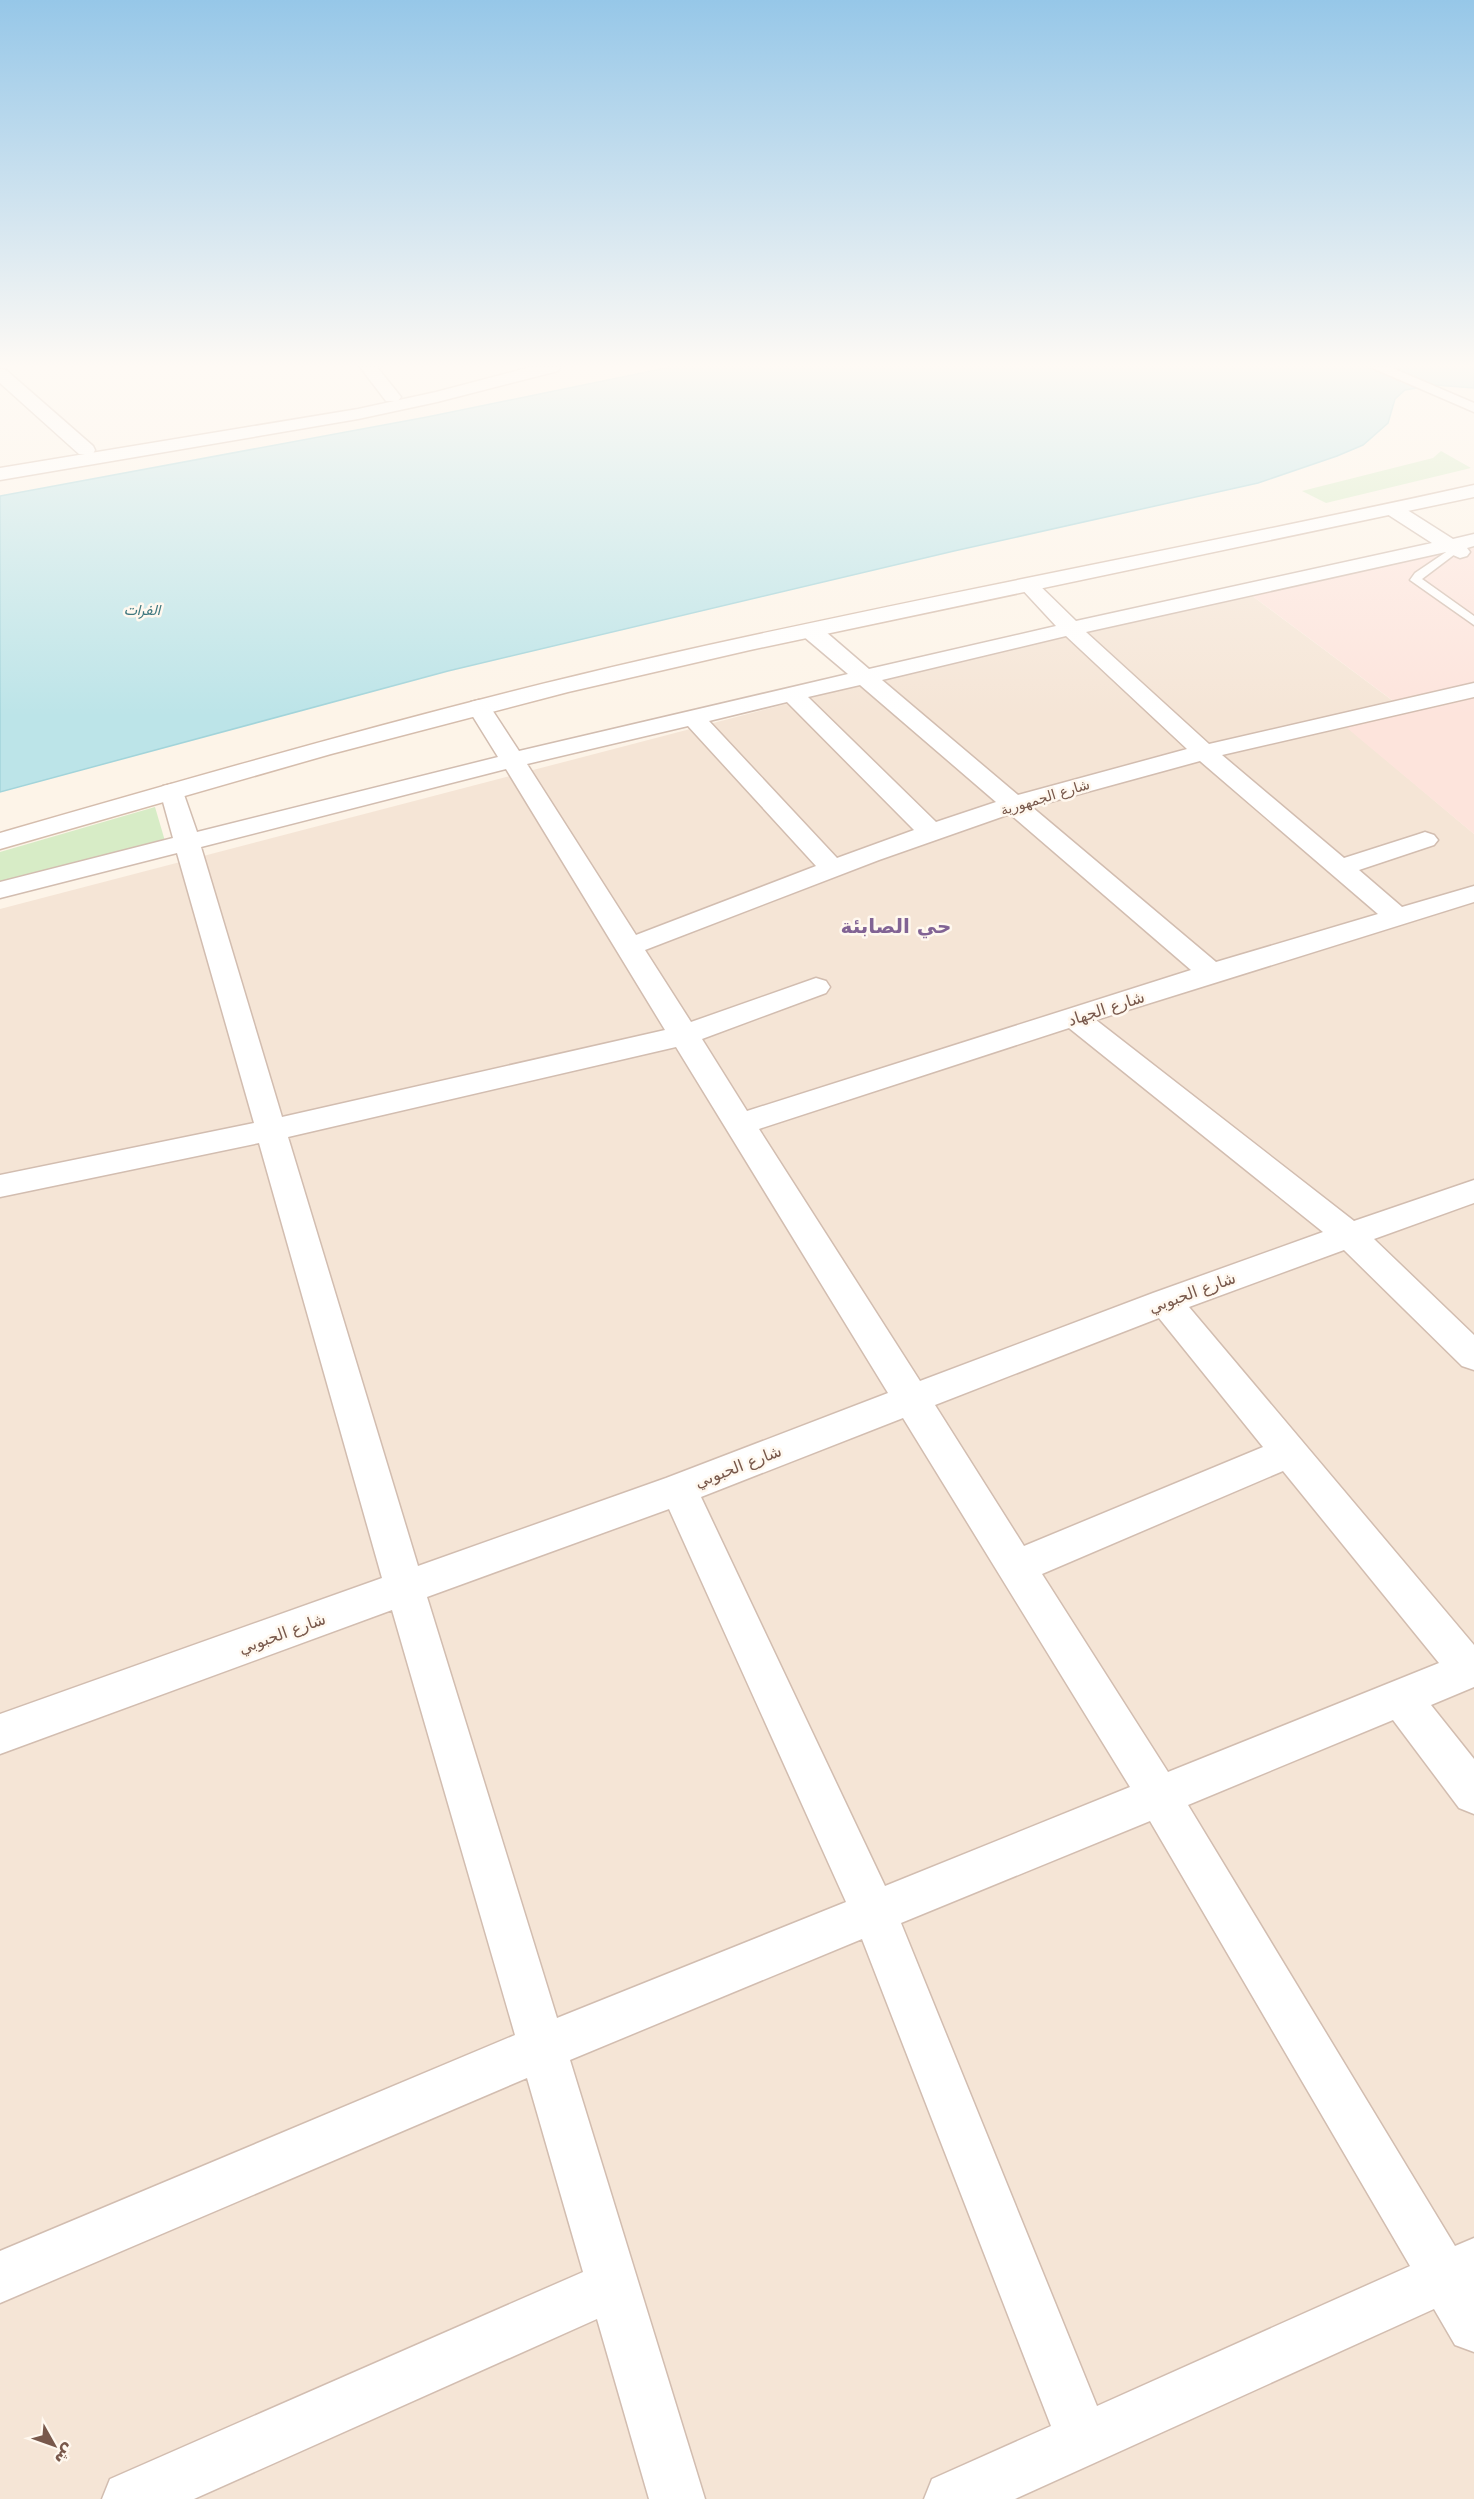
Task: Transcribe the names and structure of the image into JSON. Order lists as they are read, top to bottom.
{
  "streets": {
    "street": ["شارع الجمهورية", "شارع الجهاد", "شارع الحبوبي"]
  },
  "districts": ["حي الصابئة"],
  "water": ["الفرات"],
  "north": "bottom right"
}
